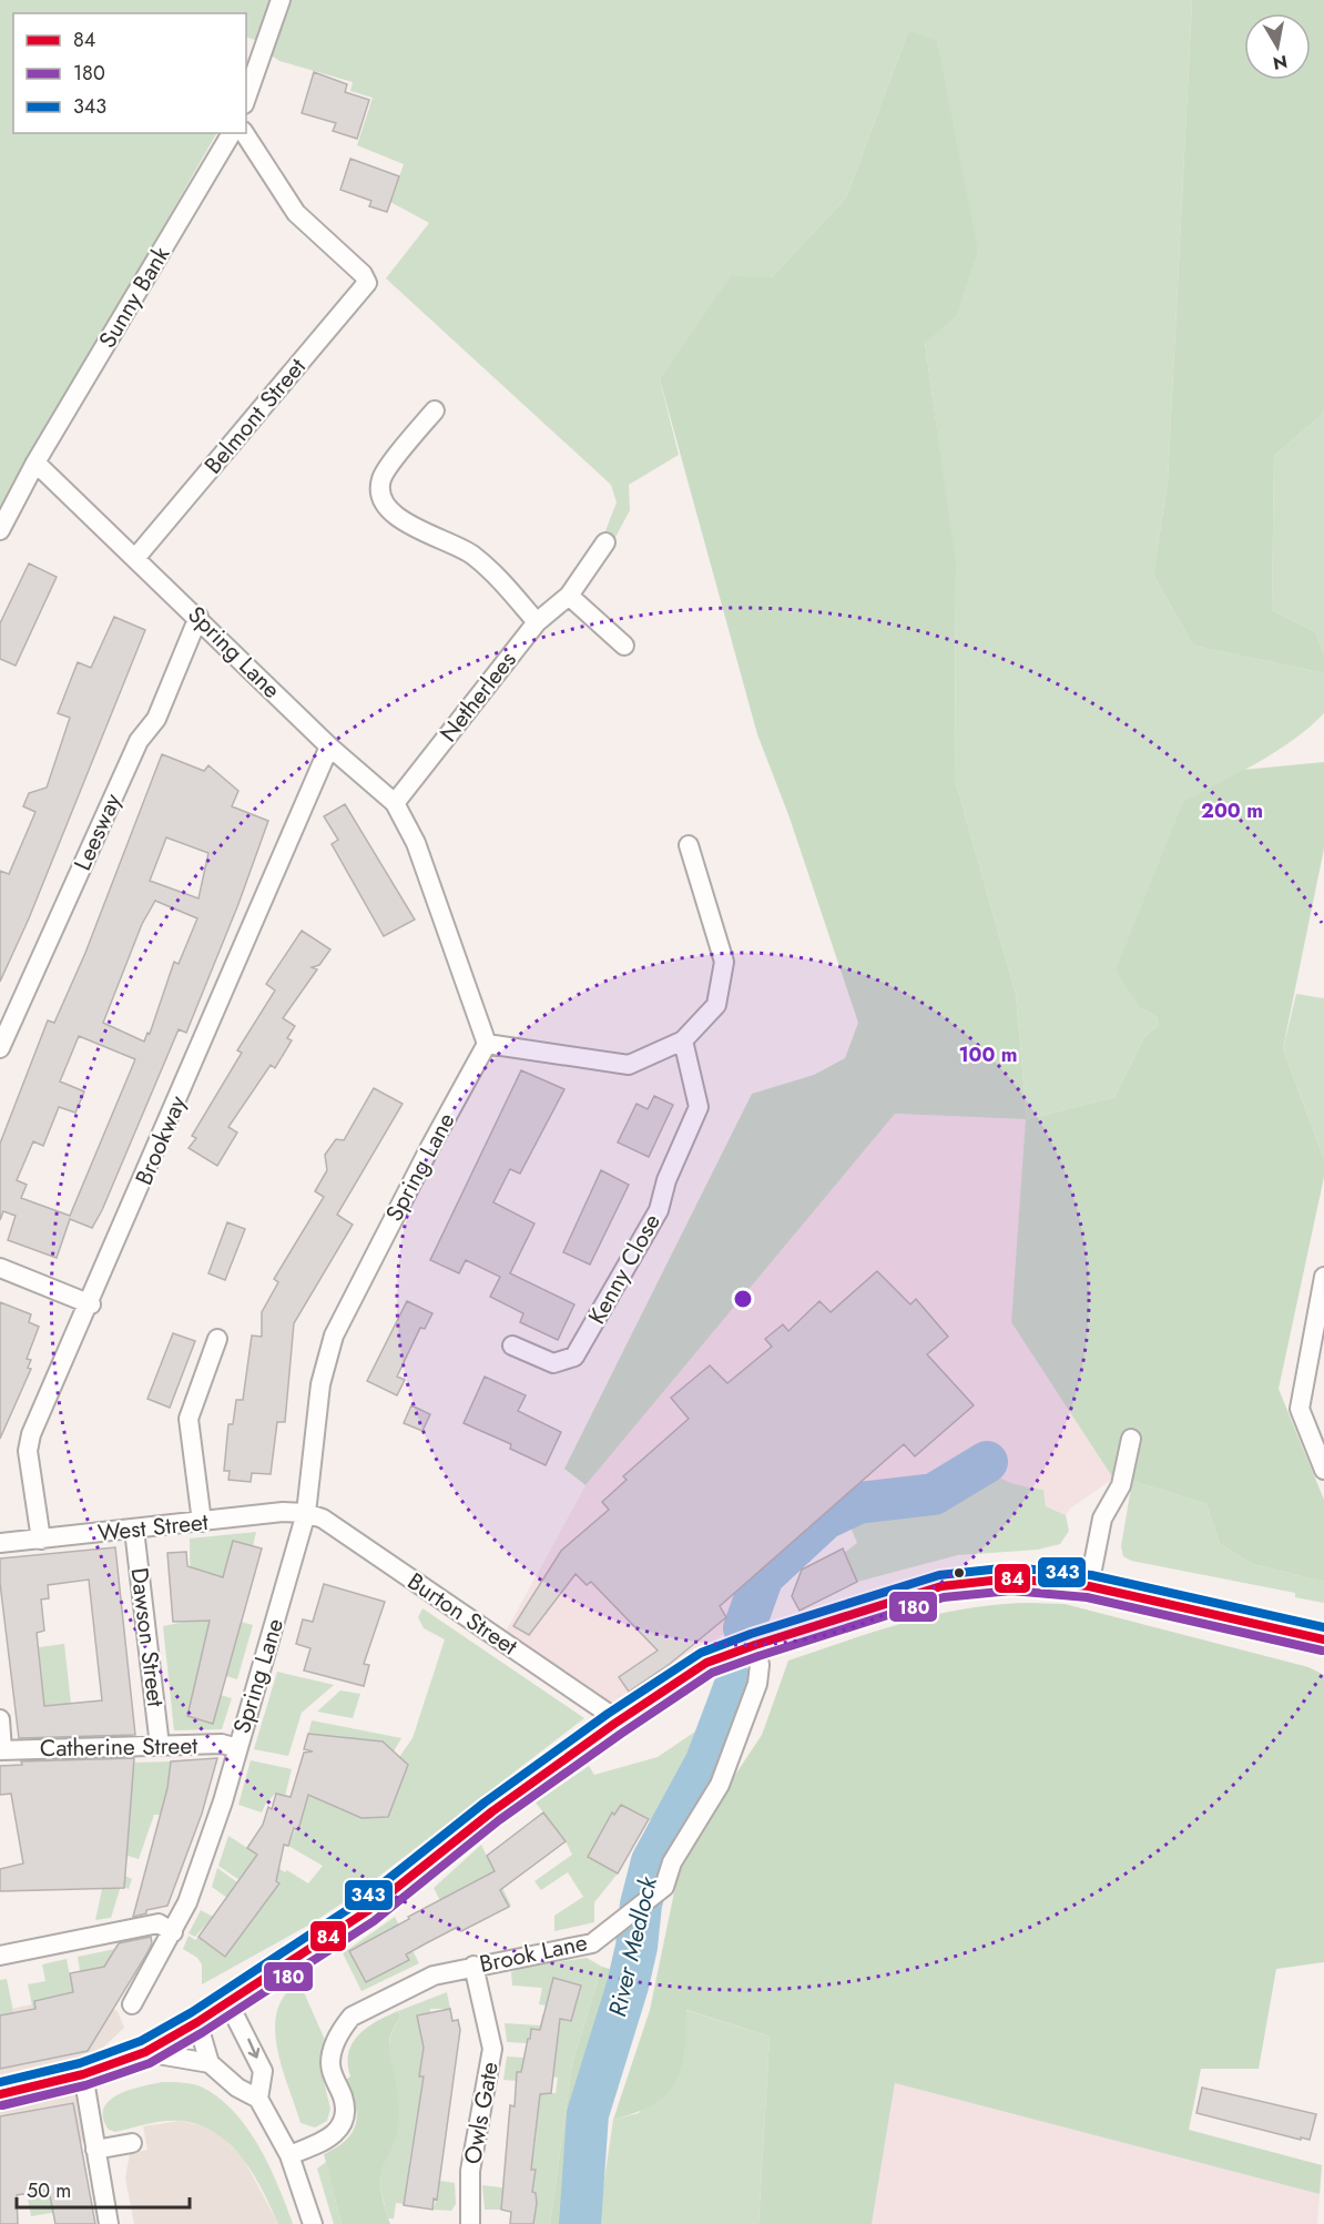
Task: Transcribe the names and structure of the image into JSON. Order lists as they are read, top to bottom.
{
  "streets": {
    "street": [
      "Sunny Bank",
      "Belmont Street",
      "Spring Lane",
      "Netherlees",
      "Leesway",
      "Brookway",
      "Kenny Close",
      "West Street",
      "Burton Street",
      "Dawson Street",
      "Catherine Street",
      "Brook Lane",
      "Owls Gate"
    ]
  },
  "crossings": [
    ["Sunny Bank", "Spring Lane"],
    ["Belmont Street", "Spring Lane"],
    ["Spring Lane", "Netherlees"],
    ["Spring Lane", "Leesway"],
    ["Spring Lane", "Brookway"],
    ["Spring Lane", "West Street"],
    ["Spring Lane", "Burton Street"],
    ["Spring Lane", "Catherine Street"],
    ["Brookway", "West Street"],
    ["West Street", "Burton Street"],
    ["West Street", "Dawson Street"],
    ["Dawson Street", "Catherine Street"],
    ["Brook Lane", "Owls Gate"]
  ],
  "water": ["River Medlock"],
  "lines": ["transit line 343", "transit line 84", "transit line 180"],
  "legend": ["84", "180", "343"],
  "scale_bar": "50 m",
  "north": "bottom",
  "rings": ["200 m", "100 m"]
}
